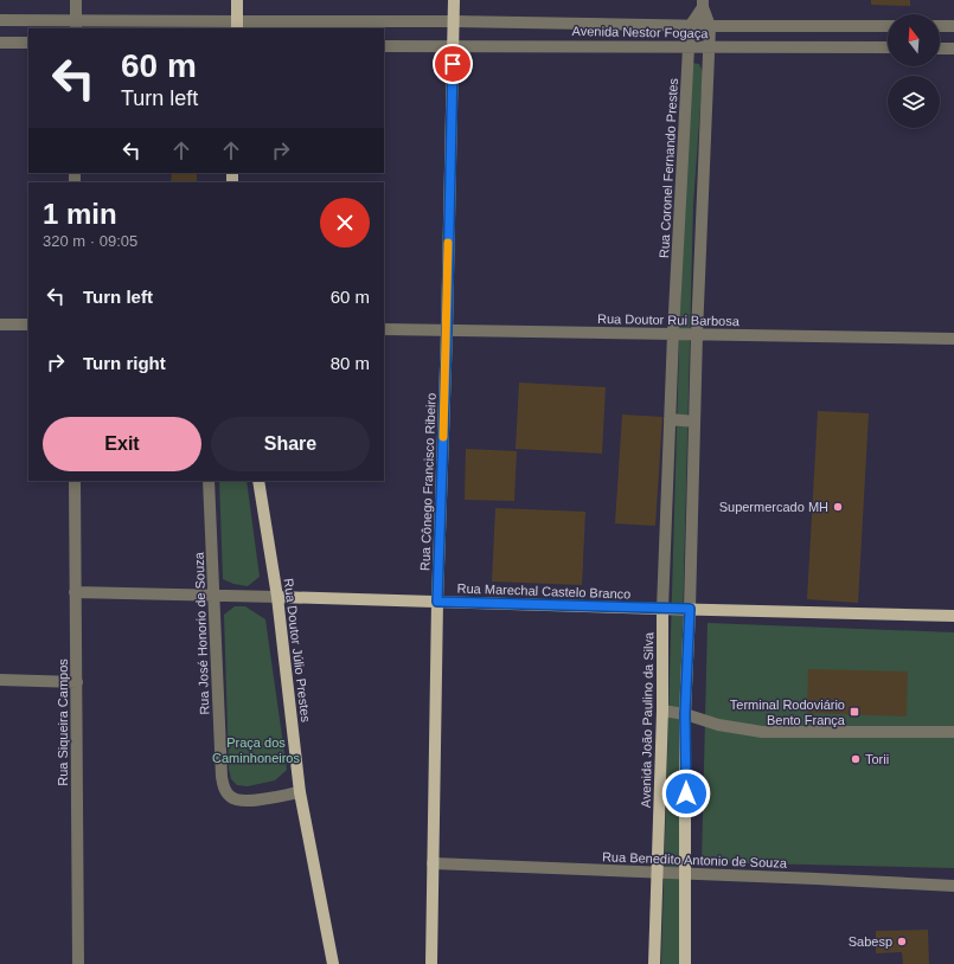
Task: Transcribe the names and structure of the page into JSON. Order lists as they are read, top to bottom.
{
  "streets": {
    "main road": [
      "Rua Cônego Francisco Ribeiro",
      "Rua Marechal Castelo Branco",
      "Rua Doutor Júlio Prestes",
      "Avenida João Paulino da Silva"
    ],
    "street": [
      "Avenida Nestor Fogaça",
      "Rua Coronel Fernando Prestes",
      "Rua Doutor Rui Barbosa",
      "Rua José Honorio de Souza",
      "Rua Siqueira Campos",
      "Rua Benedito Antonio de Souza"
    ]
  },
  "crossings": [
    ["Avenida Nestor Fogaça", "Rua Coronel Fernando Prestes"],
    ["Avenida Nestor Fogaça", "Rua Cônego Francisco Ribeiro"],
    ["Rua Coronel Fernando Prestes", "Rua Doutor Rui Barbosa"],
    ["Rua Coronel Fernando Prestes", "Avenida João Paulino da Silva"],
    ["Rua Doutor Rui Barbosa", "Rua Cônego Francisco Ribeiro"],
    ["Rua Doutor Rui Barbosa", "Avenida João Paulino da Silva"],
    ["Rua Cônego Francisco Ribeiro", "Rua Marechal Castelo Branco"],
    ["Rua Cônego Francisco Ribeiro", "Rua Benedito Antonio de Souza"],
    ["Rua Marechal Castelo Branco", "Rua José Honorio de Souza"],
    ["Rua Marechal Castelo Branco", "Rua Doutor Júlio Prestes"],
    ["Rua Marechal Castelo Branco", "Avenida João Paulino da Silva"],
    ["Rua Marechal Castelo Branco", "Rua Siqueira Campos"],
    ["Rua José Honorio de Souza", "Rua Doutor Júlio Prestes"],
    ["Avenida João Paulino da Silva", "Rua Benedito Antonio de Souza"]
  ],
  "parks": ["Praça dos Caminhoneiros"],
  "places": {
    "other": ["Supermercado MH", "Torii", "Sabesp"],
    "transit": ["Terminal Rodoviário Bento França"]
  },
  "north": "top",
  "page": {
    "turn": ["60 m", "Turn left"],
    "heading": ["1 min", "320 m · 09:05"],
    "list": [
      {
        "name": "Turn left",
        "value": "60 m"
      },
      {
        "name": "Turn right",
        "value": "80 m"
      }
    ],
    "buttons": ["Exit", "Share"]
  }
}
